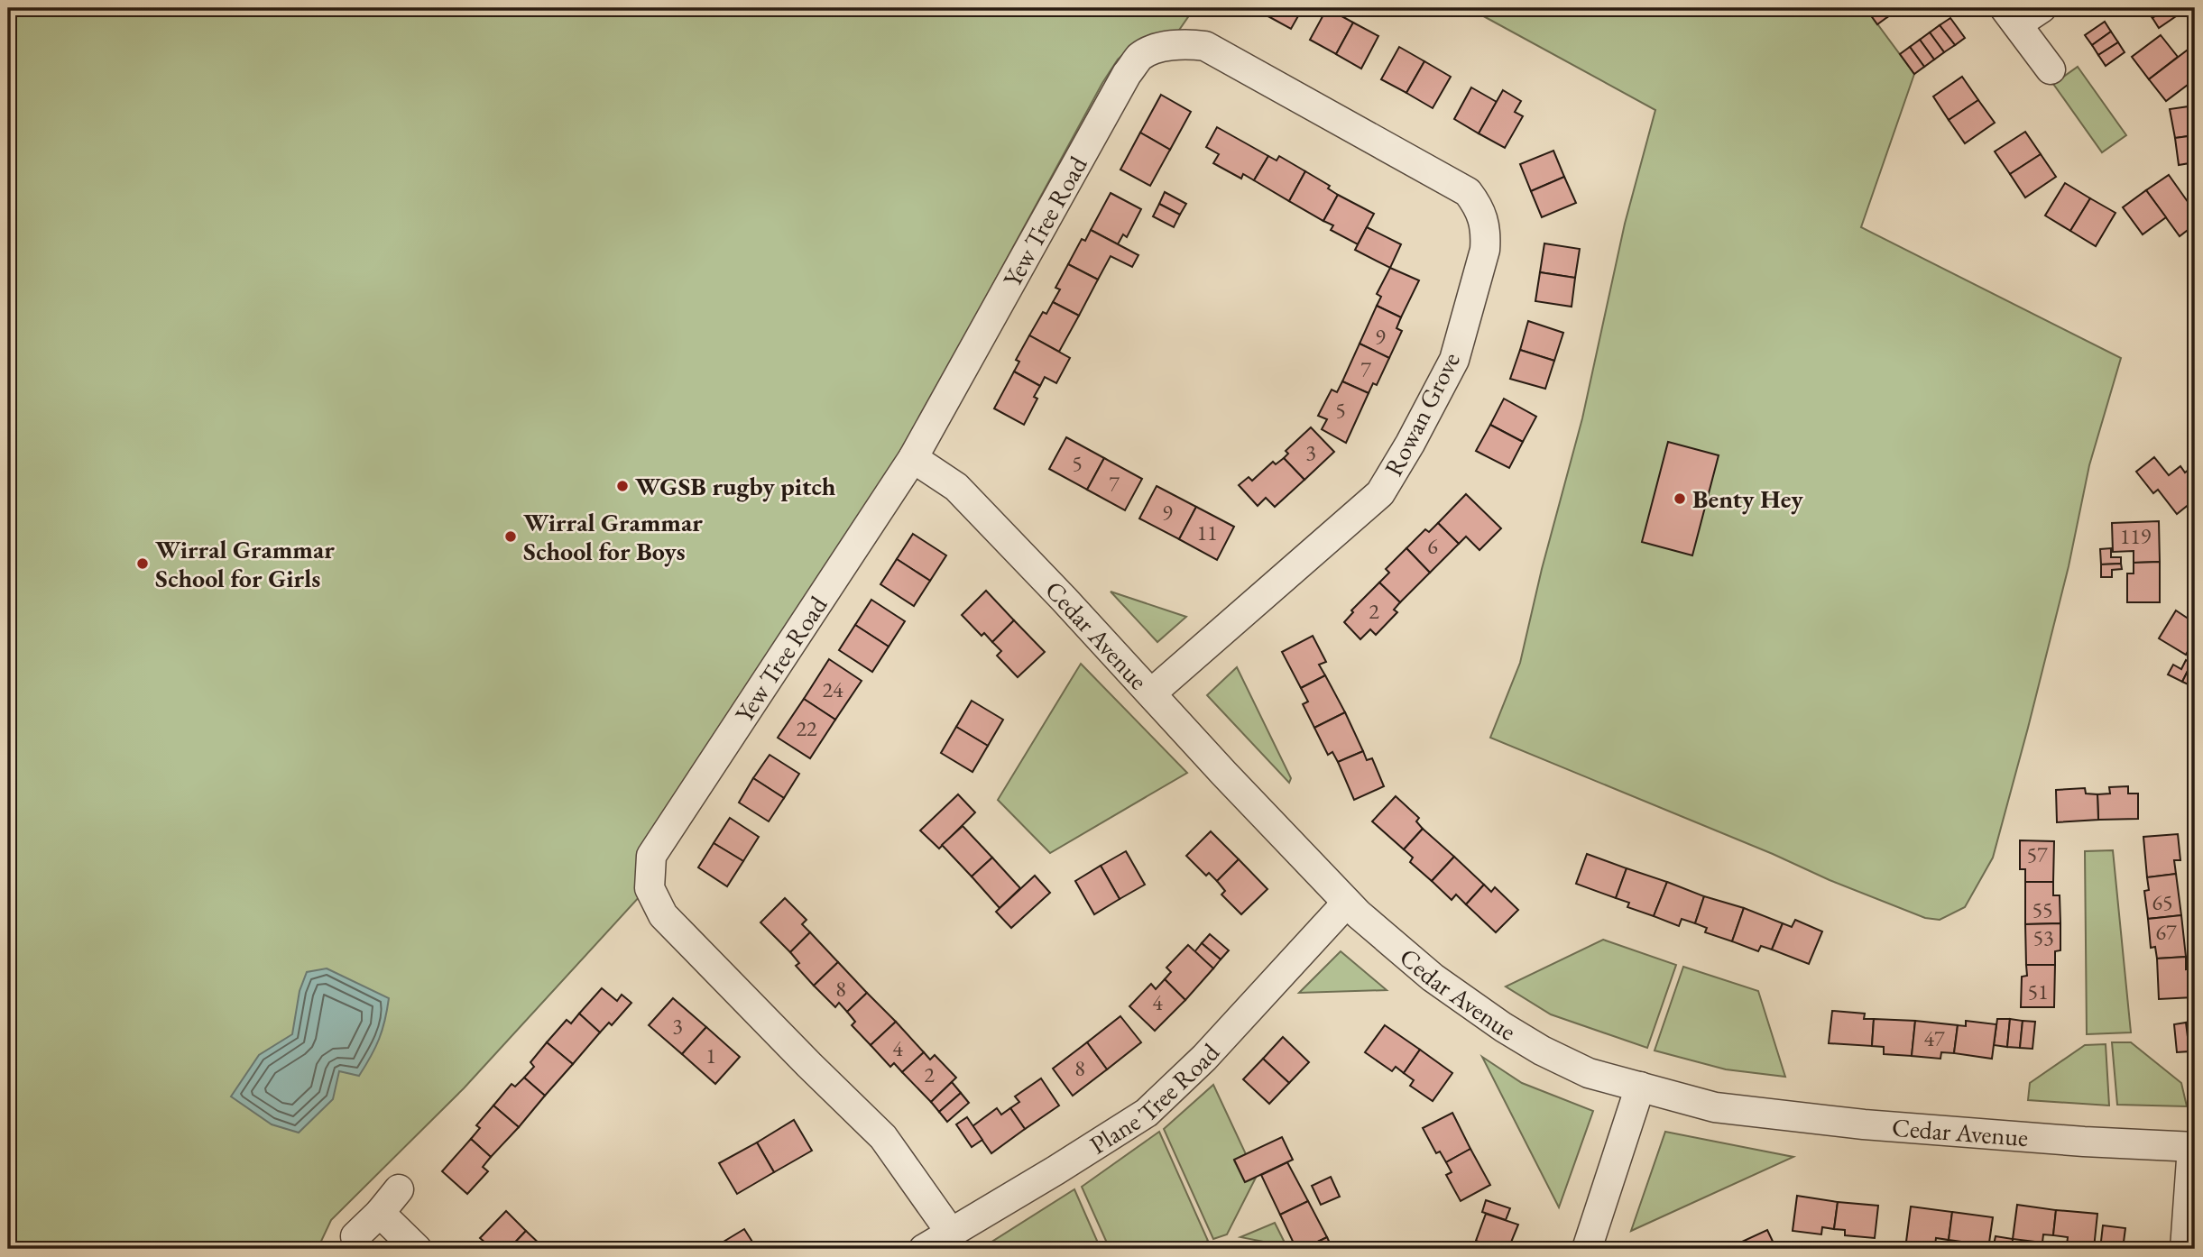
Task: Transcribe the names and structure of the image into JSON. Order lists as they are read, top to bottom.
{
  "streets": {
    "street": [
      "Yew Tree Road",
      "Rowan Grove",
      "Cedar Avenue",
      "Plane Tree Road"
    ]
  },
  "crossings": [
    ["Yew Tree Road", "Rowan Grove"],
    ["Yew Tree Road", "Cedar Avenue"],
    ["Yew Tree Road", "Plane Tree Road"],
    ["Rowan Grove", "Cedar Avenue"],
    ["Cedar Avenue", "Plane Tree Road"]
  ],
  "places": [
    "WGSB rugby pitch",
    "Benty Hey",
    "Wirral Grammar School for Boys",
    "Wirral Grammar School for Girls"
  ],
  "house_numbers": [
    "9",
    "7",
    "5",
    "3",
    "5",
    "7",
    "9",
    "11",
    "119",
    "6",
    "2",
    "24",
    "22",
    "57",
    "65",
    "55",
    "67",
    "53",
    "8",
    "51",
    "4",
    "3",
    "47",
    "4",
    "1",
    "8",
    "2"
  ]
}
